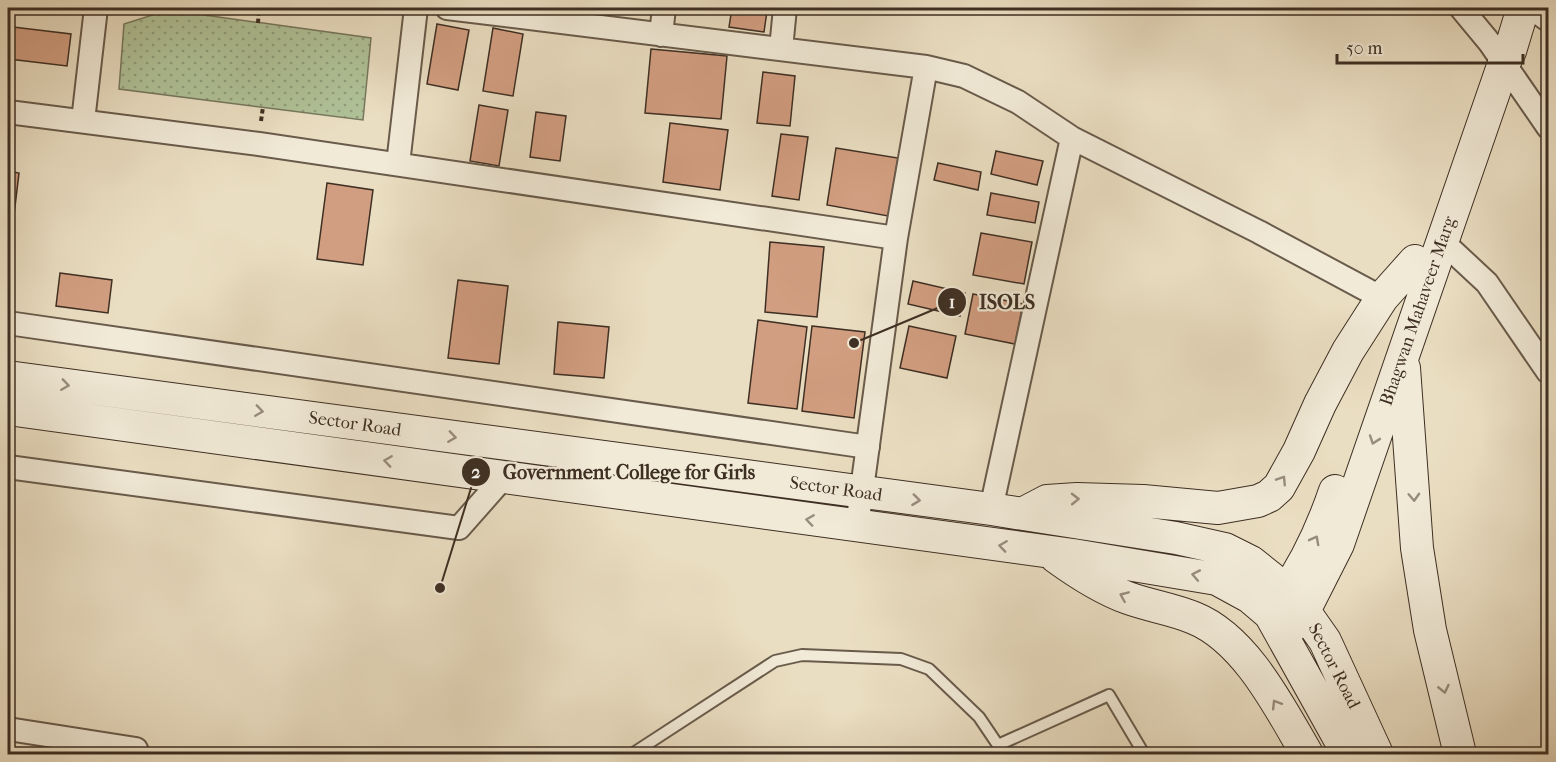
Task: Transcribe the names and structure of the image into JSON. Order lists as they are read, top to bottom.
{
  "streets": {
    "main road": ["Bhagwan Mahaveer Marg", "Sector Road"]
  },
  "crossings": [
    ["Bhagwan Mahaveer Marg", "Sector Road"]
  ],
  "places": ["ISOLS", "Government College for Girls"],
  "scale_bar": "50 m"
}
